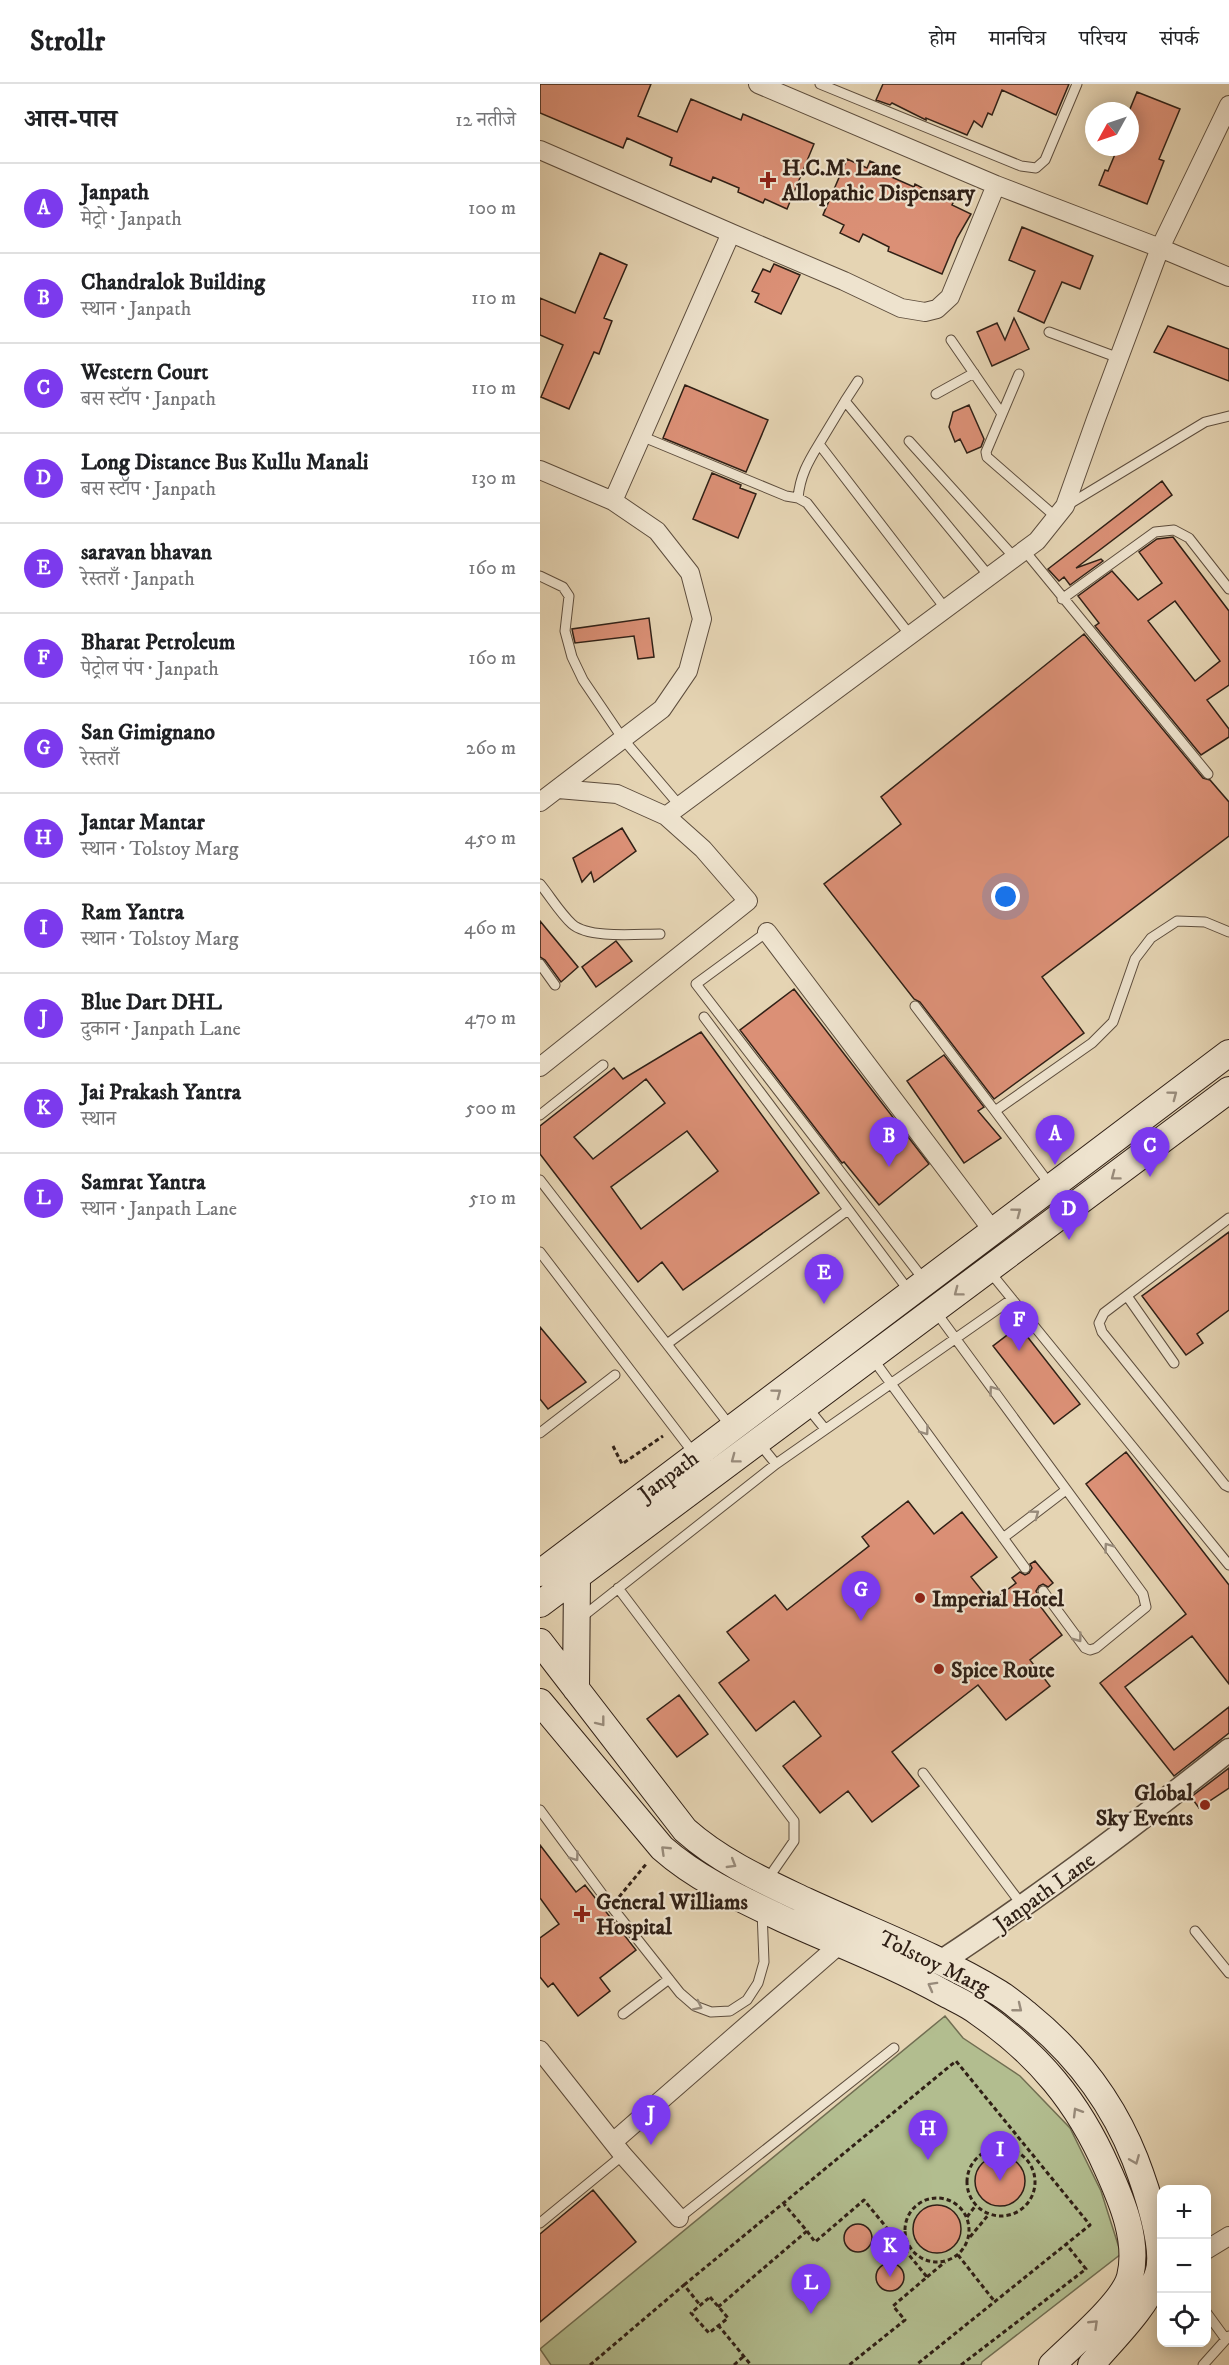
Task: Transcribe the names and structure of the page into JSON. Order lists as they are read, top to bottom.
{
  "streets": {
    "main road": ["Janpath", "Tolstoy Marg"],
    "street": ["Janpath Lane"]
  },
  "crossings": [
    ["Janpath Lane", "Tolstoy Marg"]
  ],
  "places": {
    "health": ["H.C.M. Lane Allopathic Dispensary", "General Williams Hospital"],
    "other": ["Imperial Hotel", "Spice Route", "Global Sky Events"]
  },
  "north": "bottom left",
  "page": {
    "header": "Strollr",
    "nav": [
      "होम",
      "मानचित्र",
      "परिचय",
      "संपर्क"
    ],
    "heading": ["आस-पास", "12 नतीजे"],
    "list": [
      {
        "mark": "A",
        "name": "Janpath",
        "note": "मेट्रो · Janpath",
        "value": "100 m"
      },
      {
        "mark": "B",
        "name": "Chandralok Building",
        "note": "स्थान · Janpath",
        "value": "110 m"
      },
      {
        "mark": "C",
        "name": "Western Court",
        "note": "बस स्टॉप · Janpath",
        "value": "110 m"
      },
      {
        "mark": "D",
        "name": "Long Distance Bus Kullu Manali",
        "note": "बस स्टॉप · Janpath",
        "value": "130 m"
      },
      {
        "mark": "E",
        "name": "saravan bhavan",
        "note": "रेस्तराँ · Janpath",
        "value": "160 m"
      },
      {
        "mark": "F",
        "name": "Bharat Petroleum",
        "note": "पेट्रोल पंप · Janpath",
        "value": "160 m"
      },
      {
        "mark": "G",
        "name": "San Gimignano",
        "note": "रेस्तराँ",
        "value": "260 m"
      },
      {
        "mark": "H",
        "name": "Jantar Mantar",
        "note": "स्थान · Tolstoy Marg",
        "value": "450 m"
      },
      {
        "mark": "I",
        "name": "Ram Yantra",
        "note": "स्थान · Tolstoy Marg",
        "value": "460 m"
      },
      {
        "mark": "J",
        "name": "Blue Dart DHL",
        "note": "दुकान · Janpath Lane",
        "value": "470 m"
      },
      {
        "mark": "K",
        "name": "Jai Prakash Yantra",
        "note": "स्थान",
        "value": "500 m"
      },
      {
        "mark": "L",
        "name": "Samrat Yantra",
        "note": "स्थान · Janpath Lane",
        "value": "510 m"
      }
    ],
    "pins": [
      "A",
      "B",
      "C",
      "D",
      "E",
      "F",
      "G",
      "J",
      "H",
      "I",
      "K",
      "L"
    ],
    "map_buttons": ["+", "−"]
  }
}
